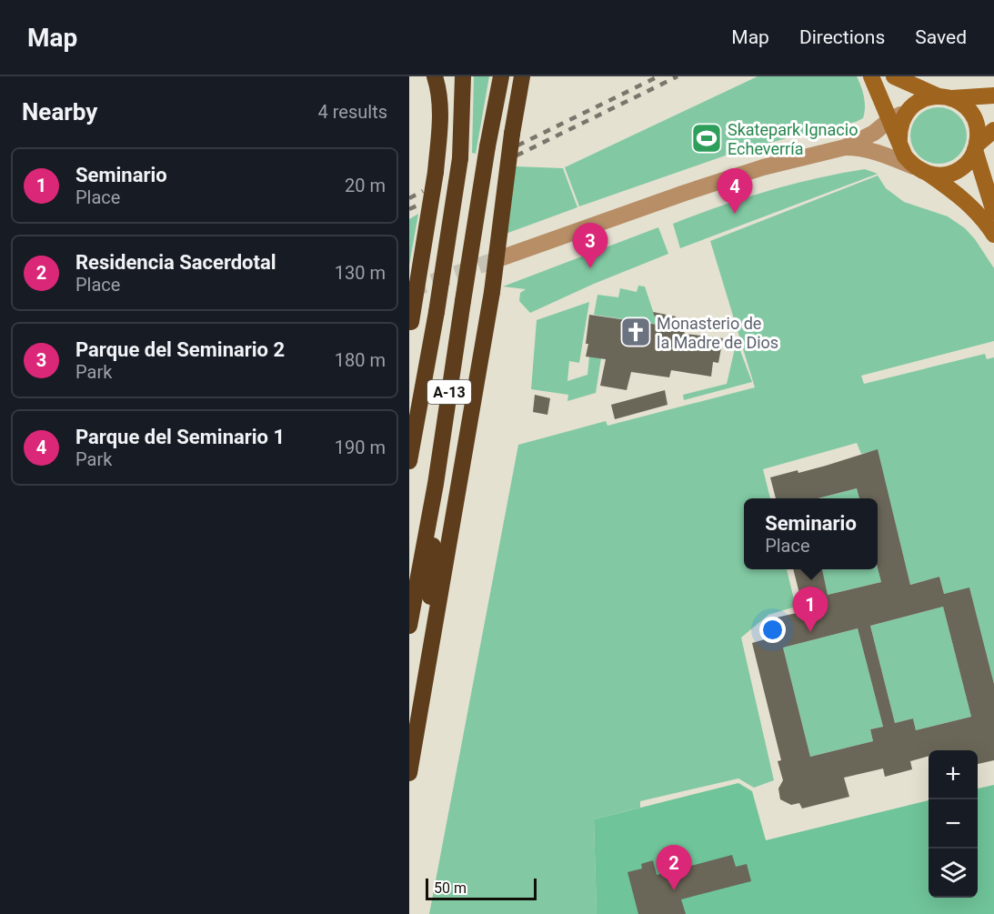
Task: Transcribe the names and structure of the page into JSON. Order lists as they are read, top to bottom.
{
  "streets": {
    "highway": ["A-13"]
  },
  "places": {
    "sports": ["Skatepark Ignacio Echeverría"],
    "church": ["Monasterio de la Madre de Dios"]
  },
  "scale_bar": "50 m",
  "page": {
    "header": "Map",
    "nav": ["Map", "Directions", "Saved"],
    "heading": ["Nearby", "4 results"],
    "list": [
      {
        "mark": "1",
        "name": "Seminario",
        "note": "Place",
        "value": "20 m"
      },
      {
        "mark": "2",
        "name": "Residencia Sacerdotal",
        "note": "Place",
        "value": "130 m"
      },
      {
        "mark": "3",
        "name": "Parque del Seminario 2",
        "note": "Park",
        "value": "180 m"
      },
      {
        "mark": "4",
        "name": "Parque del Seminario 1",
        "note": "Park",
        "value": "190 m"
      }
    ],
    "pins": [
      "4",
      "3",
      "1",
      "2"
    ],
    "popup": ["Seminario", "Place"],
    "map_buttons": ["+", "−"],
    "scale": "50 m"
  }
}
